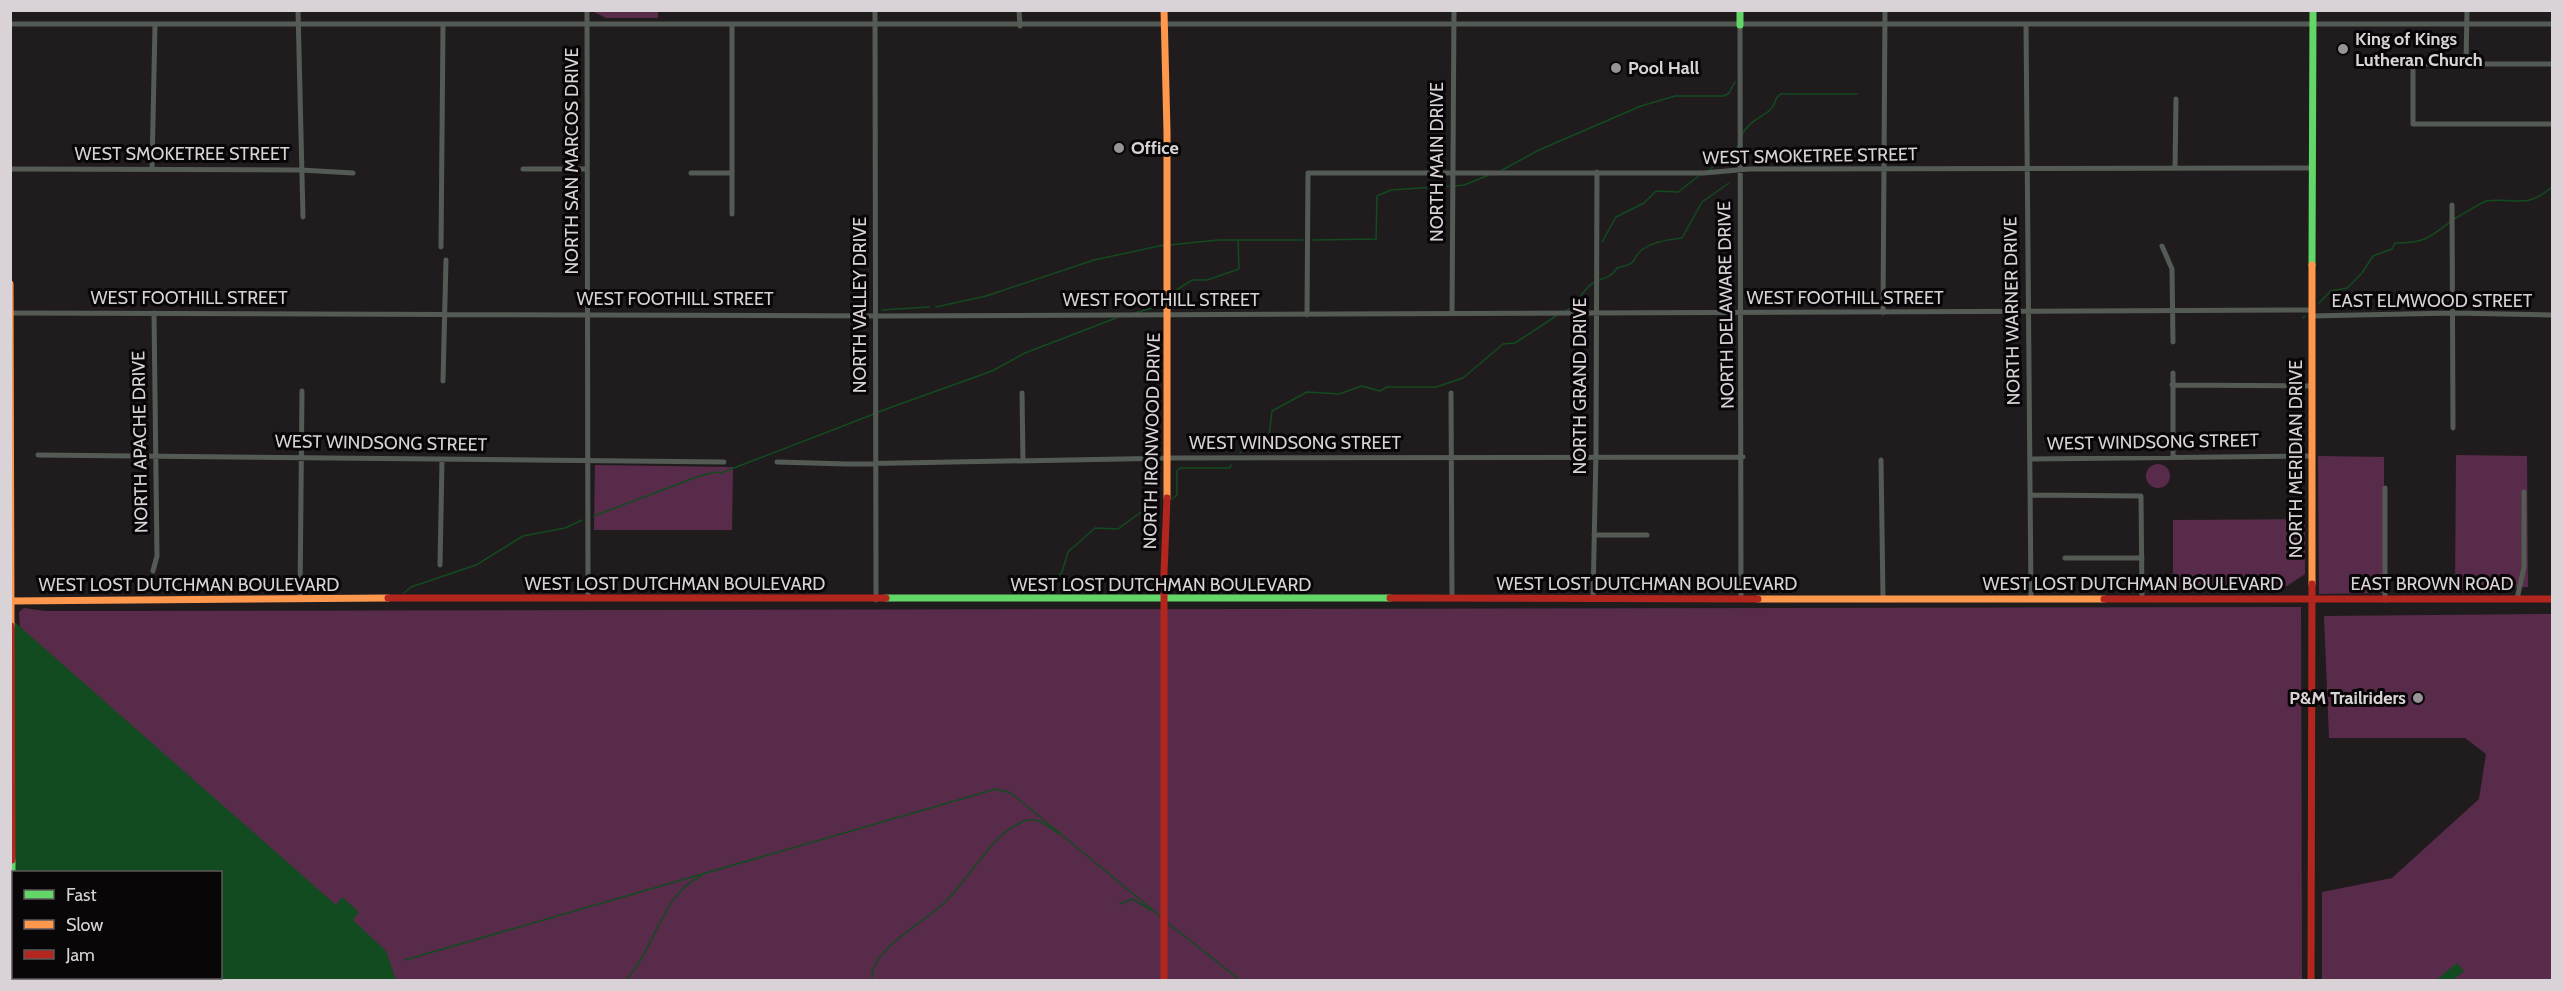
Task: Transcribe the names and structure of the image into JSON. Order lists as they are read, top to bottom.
{
  "streets": {
    "street": [
      "WEST SMOKETREE STREET",
      "NORTH SAN MARCOS DRIVE",
      "NORTH MAIN DRIVE",
      "WEST FOOTHILL STREET",
      "EAST ELMWOOD STREET",
      "NORTH VALLEY DRIVE",
      "NORTH DELAWARE DRIVE",
      "NORTH WARNER DRIVE",
      "NORTH GRAND DRIVE",
      "NORTH IRONWOOD DRIVE",
      "NORTH APACHE DRIVE",
      "WEST WINDSONG STREET",
      "NORTH MERIDIAN DRIVE",
      "WEST LOST DUTCHMAN BOULEVARD",
      "EAST BROWN ROAD"
    ]
  },
  "crossings": [
    ["WEST SMOKETREE STREET", "NORTH MAIN DRIVE"],
    ["WEST SMOKETREE STREET", "WEST FOOTHILL STREET"],
    ["WEST SMOKETREE STREET", "NORTH DELAWARE DRIVE"],
    ["WEST SMOKETREE STREET", "NORTH WARNER DRIVE"],
    ["WEST SMOKETREE STREET", "NORTH GRAND DRIVE"],
    ["WEST SMOKETREE STREET", "NORTH MERIDIAN DRIVE"],
    ["NORTH SAN MARCOS DRIVE", "WEST FOOTHILL STREET"],
    ["NORTH SAN MARCOS DRIVE", "WEST WINDSONG STREET"],
    ["NORTH SAN MARCOS DRIVE", "WEST LOST DUTCHMAN BOULEVARD"],
    ["NORTH MAIN DRIVE", "WEST FOOTHILL STREET"],
    ["WEST FOOTHILL STREET", "EAST ELMWOOD STREET"],
    ["WEST FOOTHILL STREET", "NORTH VALLEY DRIVE"],
    ["WEST FOOTHILL STREET", "NORTH DELAWARE DRIVE"],
    ["WEST FOOTHILL STREET", "NORTH WARNER DRIVE"],
    ["WEST FOOTHILL STREET", "NORTH GRAND DRIVE"],
    ["WEST FOOTHILL STREET", "NORTH IRONWOOD DRIVE"],
    ["WEST FOOTHILL STREET", "NORTH APACHE DRIVE"],
    ["WEST FOOTHILL STREET", "NORTH MERIDIAN DRIVE"],
    ["EAST ELMWOOD STREET", "NORTH MERIDIAN DRIVE"],
    ["NORTH VALLEY DRIVE", "WEST WINDSONG STREET"],
    ["NORTH VALLEY DRIVE", "WEST LOST DUTCHMAN BOULEVARD"],
    ["NORTH DELAWARE DRIVE", "WEST WINDSONG STREET"],
    ["NORTH DELAWARE DRIVE", "WEST LOST DUTCHMAN BOULEVARD"],
    ["NORTH WARNER DRIVE", "WEST WINDSONG STREET"],
    ["NORTH WARNER DRIVE", "WEST LOST DUTCHMAN BOULEVARD"],
    ["NORTH GRAND DRIVE", "WEST WINDSONG STREET"],
    ["NORTH GRAND DRIVE", "WEST LOST DUTCHMAN BOULEVARD"],
    ["NORTH IRONWOOD DRIVE", "WEST WINDSONG STREET"],
    ["NORTH IRONWOOD DRIVE", "WEST LOST DUTCHMAN BOULEVARD"],
    ["NORTH APACHE DRIVE", "WEST WINDSONG STREET"],
    ["WEST WINDSONG STREET", "NORTH MERIDIAN DRIVE"],
    ["NORTH MERIDIAN DRIVE", "WEST LOST DUTCHMAN BOULEVARD"],
    ["NORTH MERIDIAN DRIVE", "EAST BROWN ROAD"],
    ["WEST LOST DUTCHMAN BOULEVARD", "EAST BROWN ROAD"]
  ],
  "places": [
    "King of Kings Lutheran Church",
    "Pool Hall",
    "Office",
    "P&M Trailriders"
  ],
  "legend": ["Fast", "Slow", "Jam"]
}
